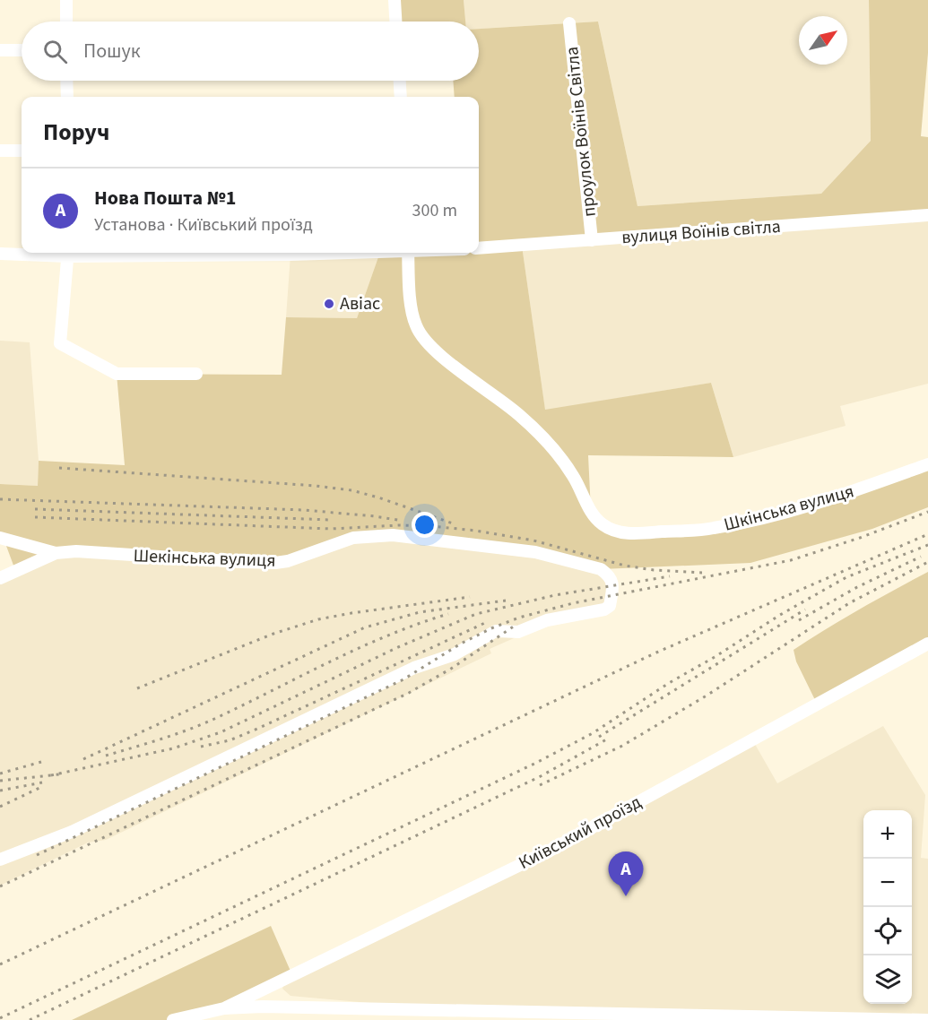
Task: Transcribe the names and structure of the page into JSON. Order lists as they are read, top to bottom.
{
  "streets": {
    "street": [
      "проулок Воїнів Світла",
      "вулиця Воїнів світла",
      "Шкінська вулиця",
      "Шекінська вулиця",
      "Київський проїзд"
    ]
  },
  "crossings": [
    ["проулок Воїнів Світла", "вулиця Воїнів світла"]
  ],
  "places": ["Авіас"],
  "north": "top right",
  "page": {
    "search": "Пошук",
    "heading": "Поруч",
    "list": [
      {
        "mark": "A",
        "name": "Нова Пошта №1",
        "note": "Установа · Київський проїзд",
        "value": "300 m"
      }
    ],
    "map_buttons": ["+", "−"],
    "pins": "A"
  }
}
